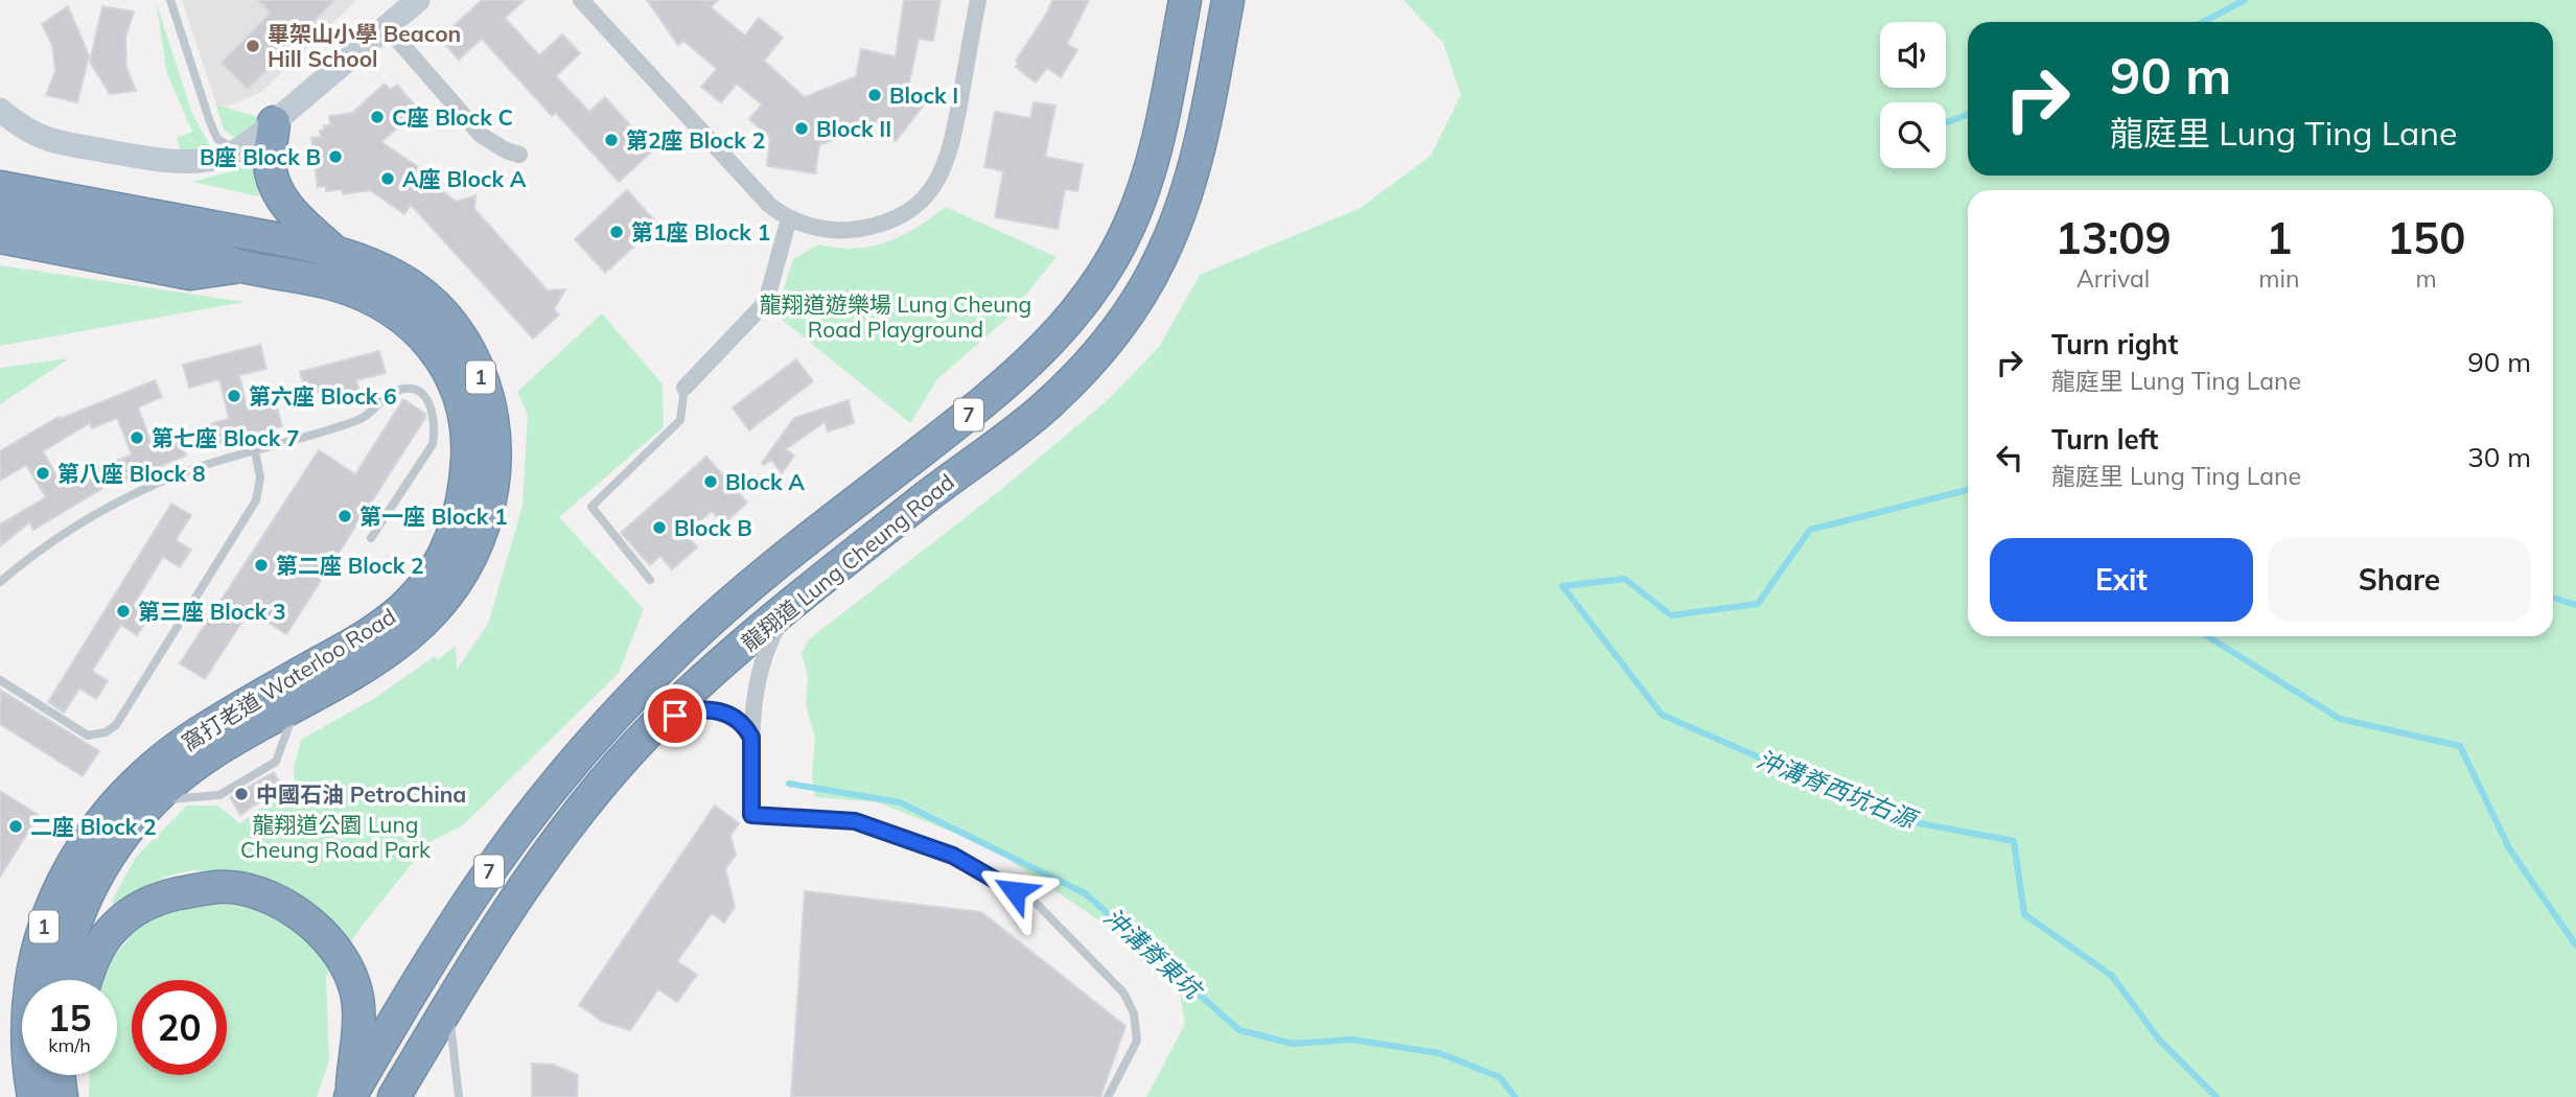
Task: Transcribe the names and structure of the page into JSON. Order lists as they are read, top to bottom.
{
  "streets": {
    "highway": [
      "1",
      "7",
      "龍翔道 Lung Cheung Road",
      "窩打老道 Waterloo Road"
    ]
  },
  "water": ["沖溝脊西坑右源", "沖溝脊東坑"],
  "parks": ["龍翔道遊樂場 Lung Cheung Road Playground", "龍翔道公園 Lung Cheung Road Park"],
  "places": [
    "畢架山小學 Beacon Hill School",
    "Block I",
    "C座 Block C",
    "Block II",
    "第2座 Block 2",
    "B座 Block B",
    "A座 Block A",
    "第1座 Block 1",
    "第六座 Block 6",
    "第七座 Block 7",
    "第八座 Block 8",
    "Block A",
    "第一座 Block 1",
    "Block B",
    "第二座 Block 2",
    "第三座 Block 3",
    "中國石油 PetroChina",
    "二座 Block 2"
  ],
  "page": {
    "turn": ["90 m", "龍庭里 Lung Ting Lane"],
    "eta": [
      "13:09",
      "Arrival",
      "1",
      "min",
      "150",
      "m"
    ],
    "list": [
      {
        "name": "Turn right",
        "note": "龍庭里 Lung Ting Lane",
        "value": "90 m"
      },
      {
        "name": "Turn left",
        "note": "龍庭里 Lung Ting Lane",
        "value": "30 m"
      }
    ],
    "buttons": ["Exit", "Share"],
    "speed": "15 km/h",
    "limit": "20"
  }
}
